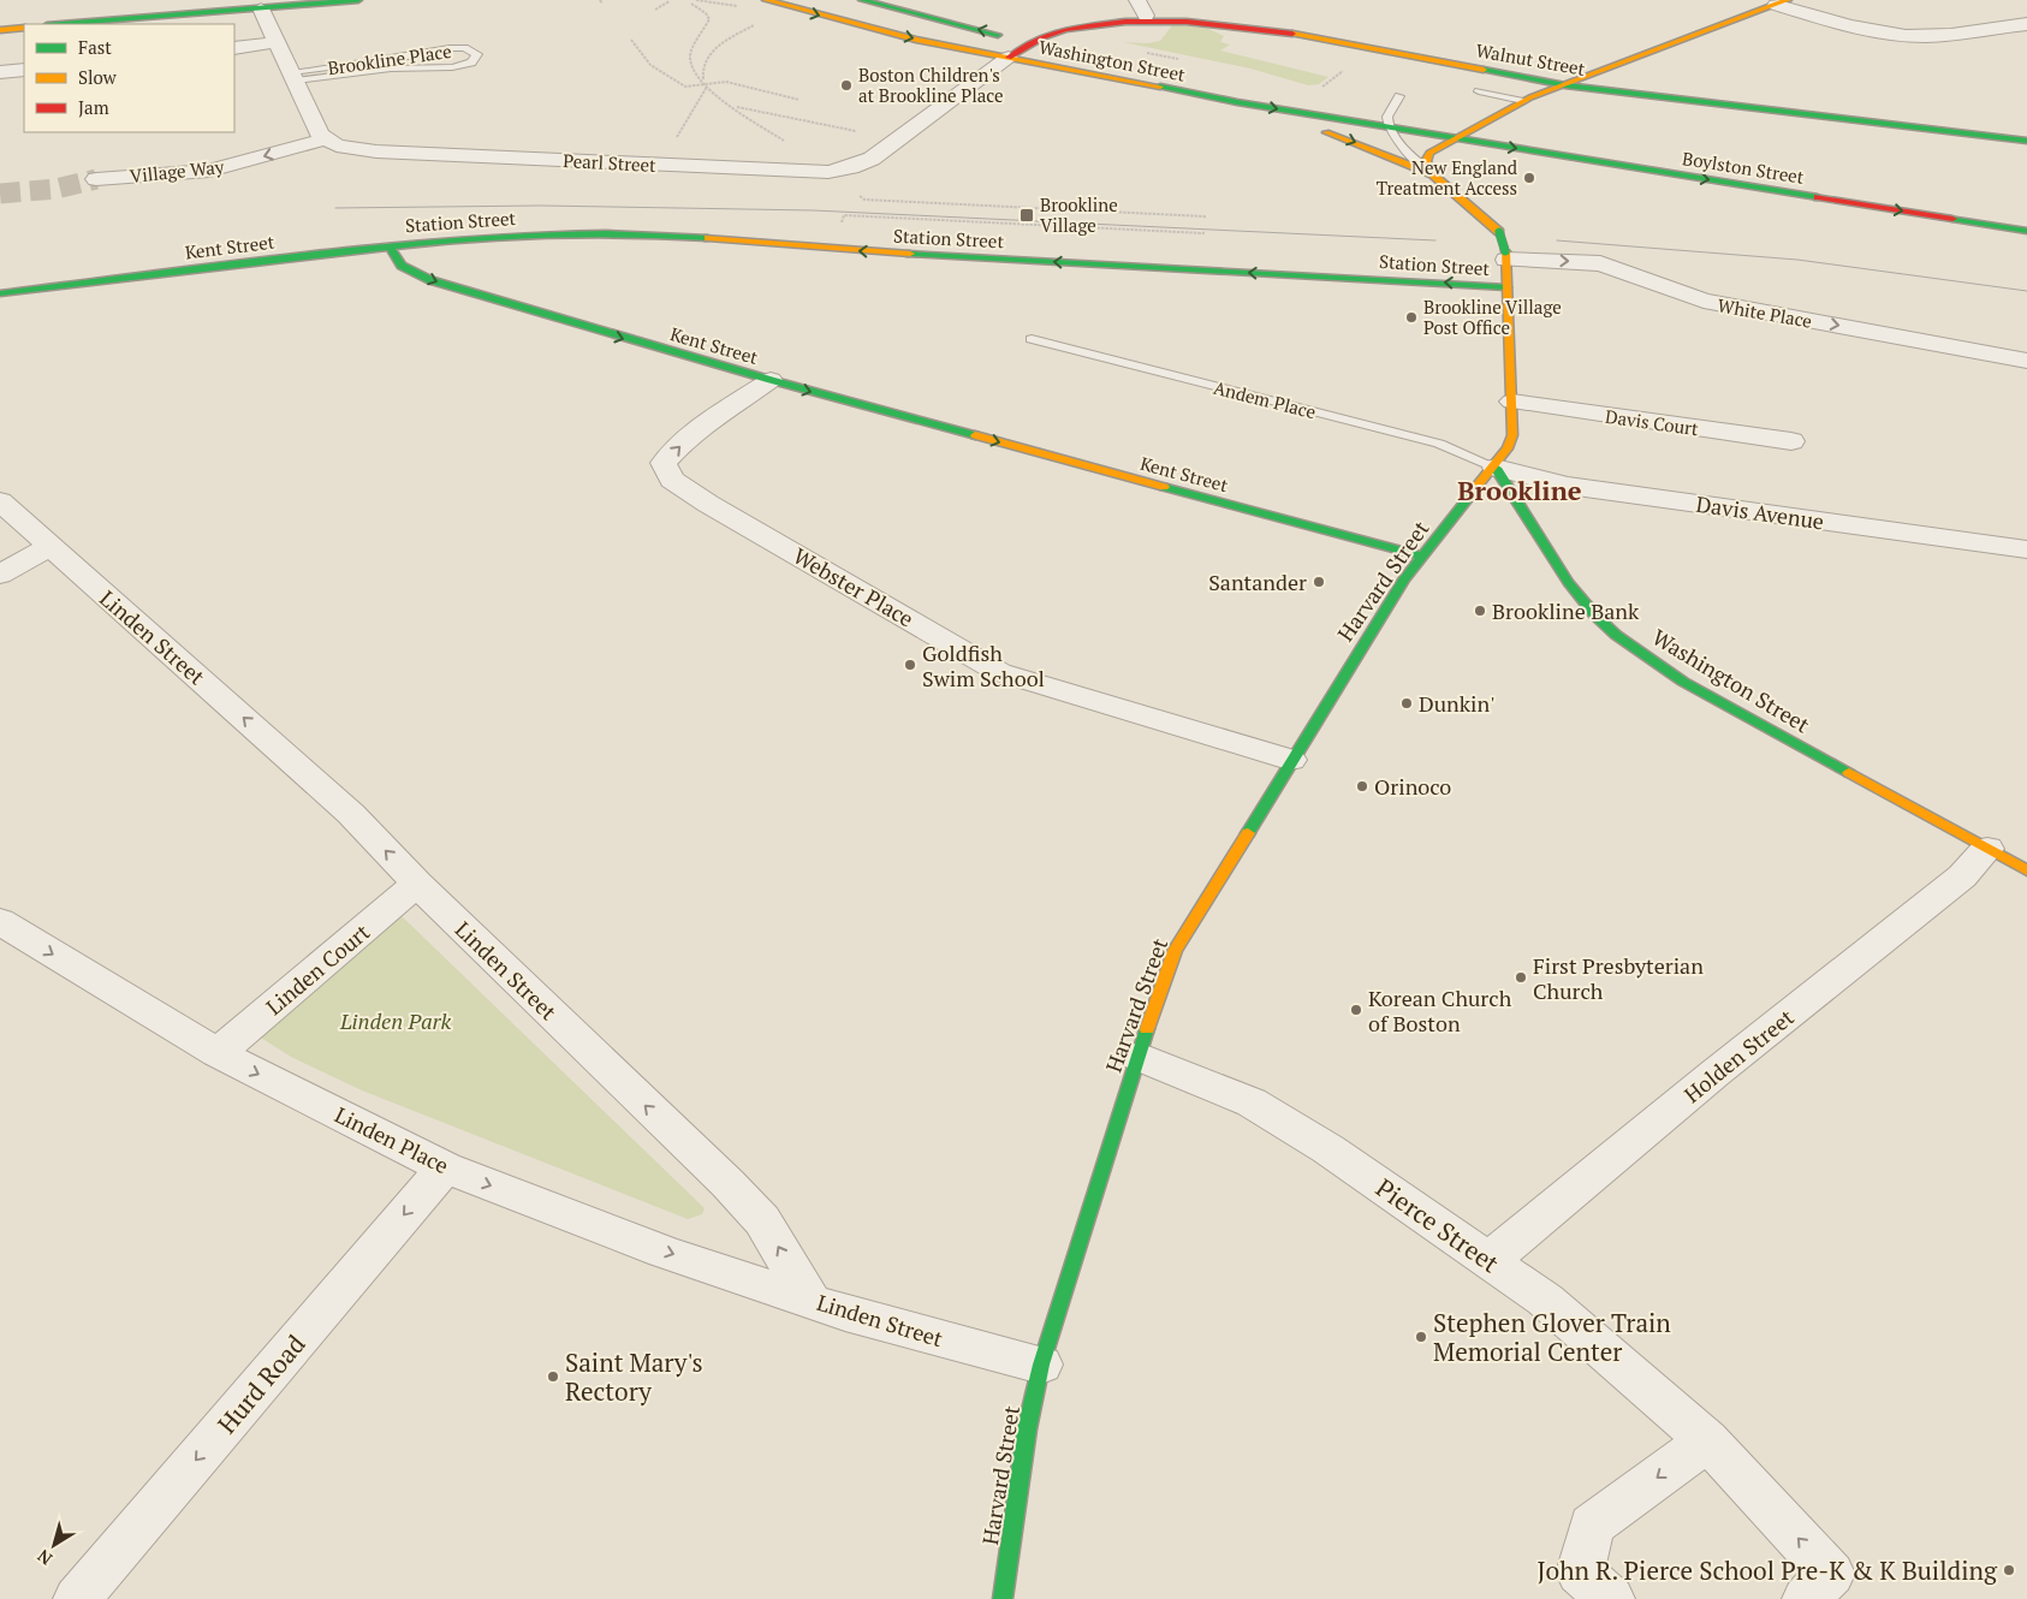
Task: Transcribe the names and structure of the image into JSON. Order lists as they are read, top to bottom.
{
  "streets": {
    "main road": [
      "Walnut Street",
      "Washington Street",
      "Boylston Street",
      "Station Street",
      "Kent Street",
      "Harvard Street"
    ],
    "street": [
      "Pearl Street",
      "Village Way",
      "White Place",
      "Davis Court",
      "Davis Avenue",
      "Webster Place",
      "Linden Street",
      "Linden Court",
      "Holden Street",
      "Linden Place",
      "Pierce Street",
      "Hurd Road"
    ],
    "lane": ["Brookline Place", "Andem Place"]
  },
  "crossings": [
    ["Walnut Street", "Washington Street"],
    ["Walnut Street", "Pearl Street"],
    ["Washington Street", "Pearl Street"],
    ["Washington Street", "Boylston Street"],
    ["Washington Street", "Andem Place"],
    ["Washington Street", "Davis Avenue"],
    ["Washington Street", "Harvard Street"],
    ["Washington Street", "Holden Street"],
    ["Pearl Street", "Village Way"],
    ["Station Street", "Kent Street"],
    ["Kent Street", "Harvard Street"],
    ["Kent Street", "Webster Place"],
    ["Andem Place", "Davis Avenue"],
    ["Andem Place", "Harvard Street"],
    ["Davis Avenue", "Harvard Street"],
    ["Harvard Street", "Webster Place"],
    ["Harvard Street", "Linden Street"],
    ["Harvard Street", "Pierce Street"],
    ["Linden Street", "Linden Court"],
    ["Linden Street", "Linden Place"],
    ["Linden Court", "Linden Place"],
    ["Holden Street", "Pierce Street"],
    ["Linden Place", "Hurd Road"]
  ],
  "one_way": [
    "Village Way",
    "Station Street",
    "Kent Street",
    "White Place",
    "Linden Street",
    "Linden Place",
    "Hurd Road"
  ],
  "districts": ["Brookline"],
  "parks": ["Linden Park"],
  "places": {
    "other": [
      "Boston Children's at Brookline Place",
      "New England Treatment Access",
      "Brookline Village Post Office",
      "Santander",
      "Brookline Bank",
      "Goldfish Swim School",
      "Dunkin'",
      "Orinoco",
      "First Presbyterian Church",
      "Korean Church of Boston",
      "Stephen Glover Train Memorial Center",
      "Saint Mary's Rectory",
      "John R. Pierce School Pre-K & K Building"
    ],
    "transit": ["Brookline Village"]
  },
  "legend": ["Fast", "Slow", "Jam"],
  "north": "bottom left"
}
